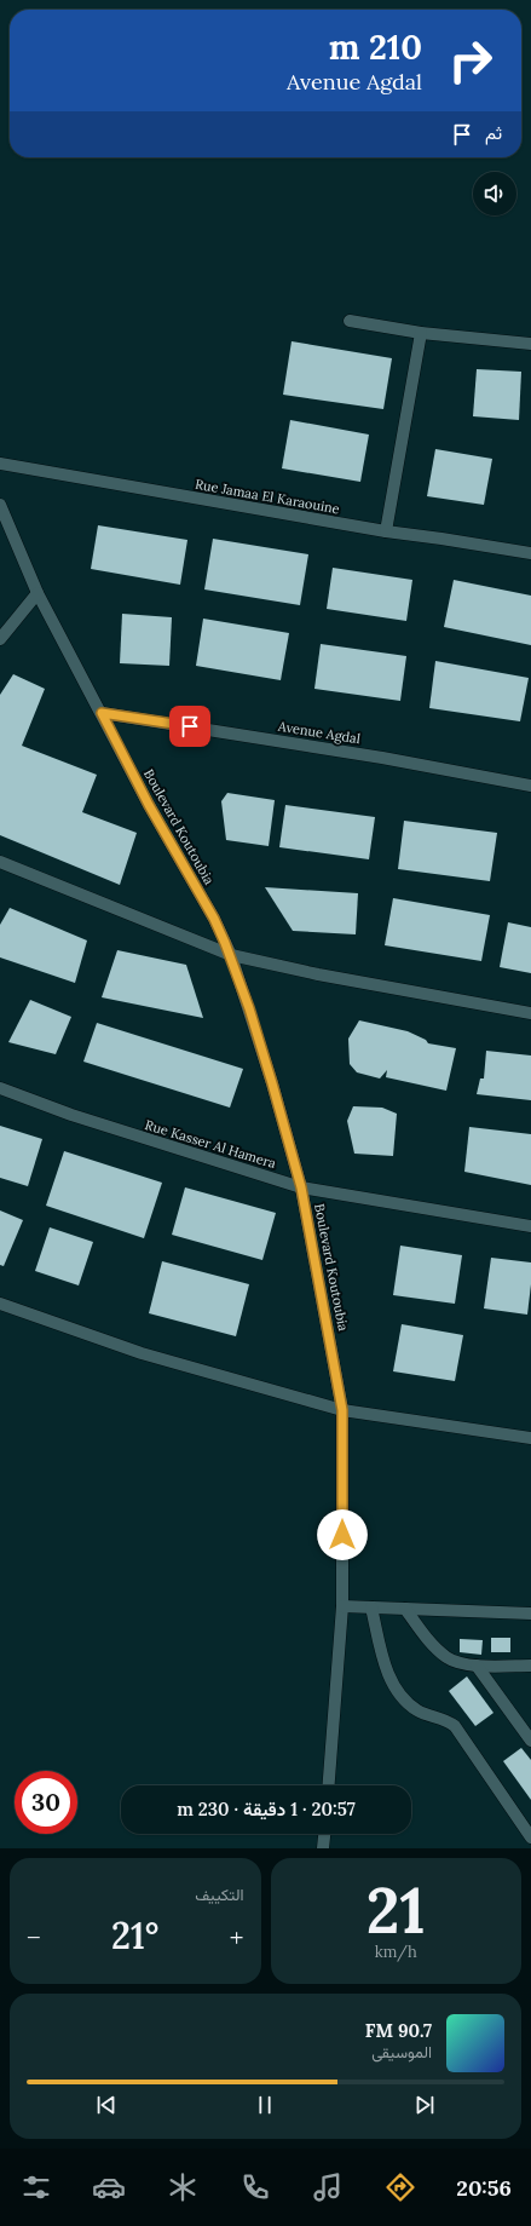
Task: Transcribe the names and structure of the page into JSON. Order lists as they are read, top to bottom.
{
  "streets": {
    "street": [
      "Rue Jamaa El Karaouine",
      "Avenue Agdal",
      "Boulevard Koutoubia",
      "Rue Kasser Al Hamera"
    ]
  },
  "crossings": [
    ["Avenue Agdal", "Boulevard Koutoubia"],
    ["Boulevard Koutoubia", "Rue Kasser Al Hamera"]
  ],
  "page": {
    "turn": ["210 m", "Avenue Agdal"],
    "then": "ثم",
    "limit": "30",
    "trip": "20:57 · 1 دقيقة · 230 m",
    "tile": [
      ["21", "km/h"],
      "التكييف"
    ],
    "heat": ["−", "21°", "+"],
    "song": ["90.7 FM", "الموسيقى"],
    "tabs": "20:56"
  }
}
